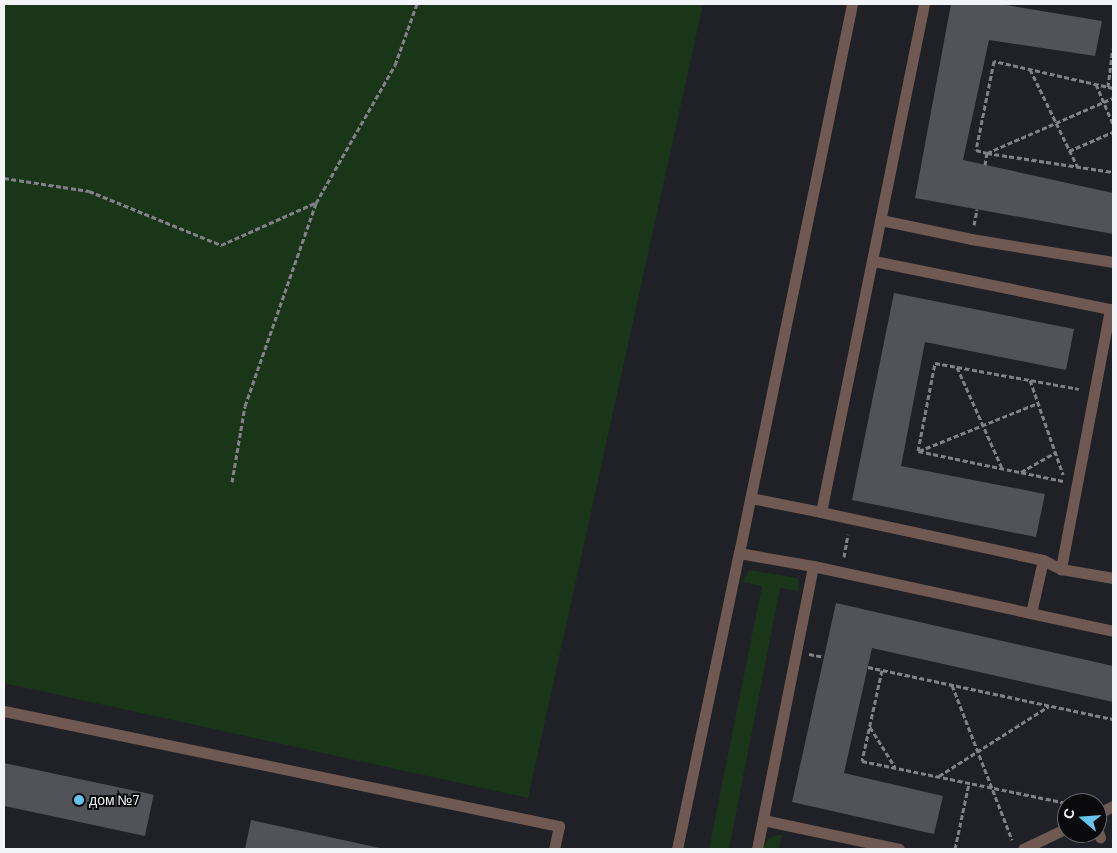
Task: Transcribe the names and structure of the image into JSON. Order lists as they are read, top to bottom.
{
  "places": ["дом №7"],
  "north": "left"
}
